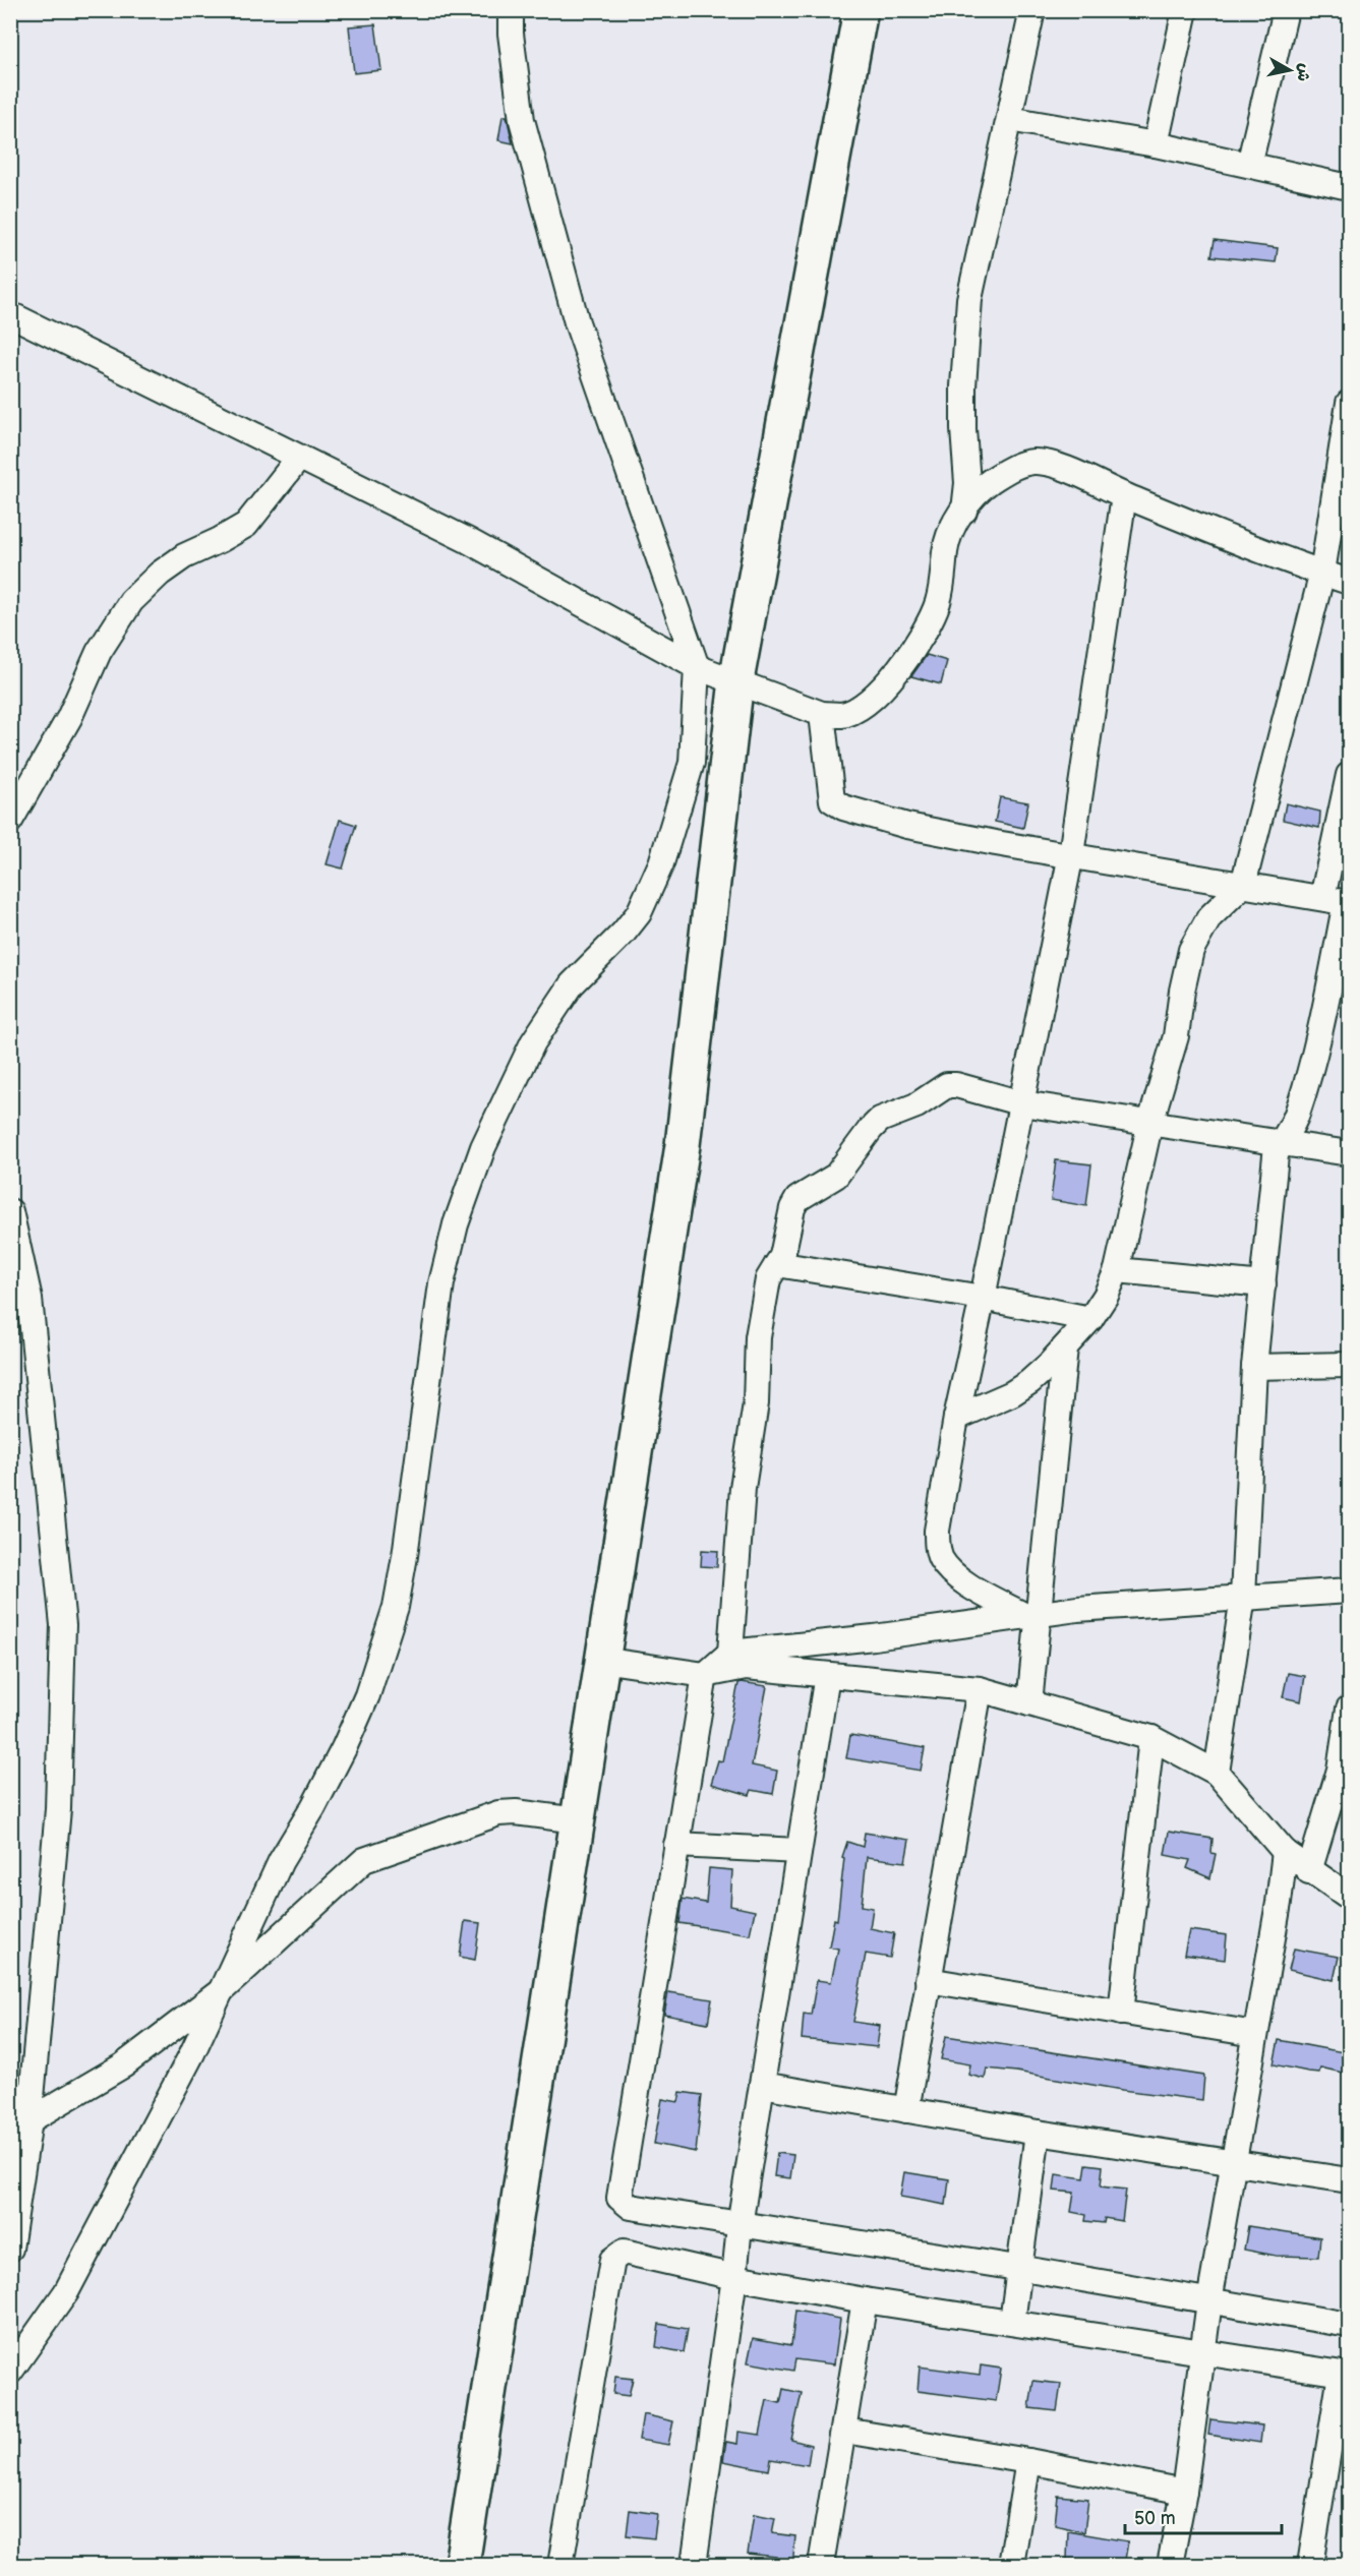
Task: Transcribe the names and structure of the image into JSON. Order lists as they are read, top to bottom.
{
  "scale_bar": "50 m",
  "north": "right"
}
